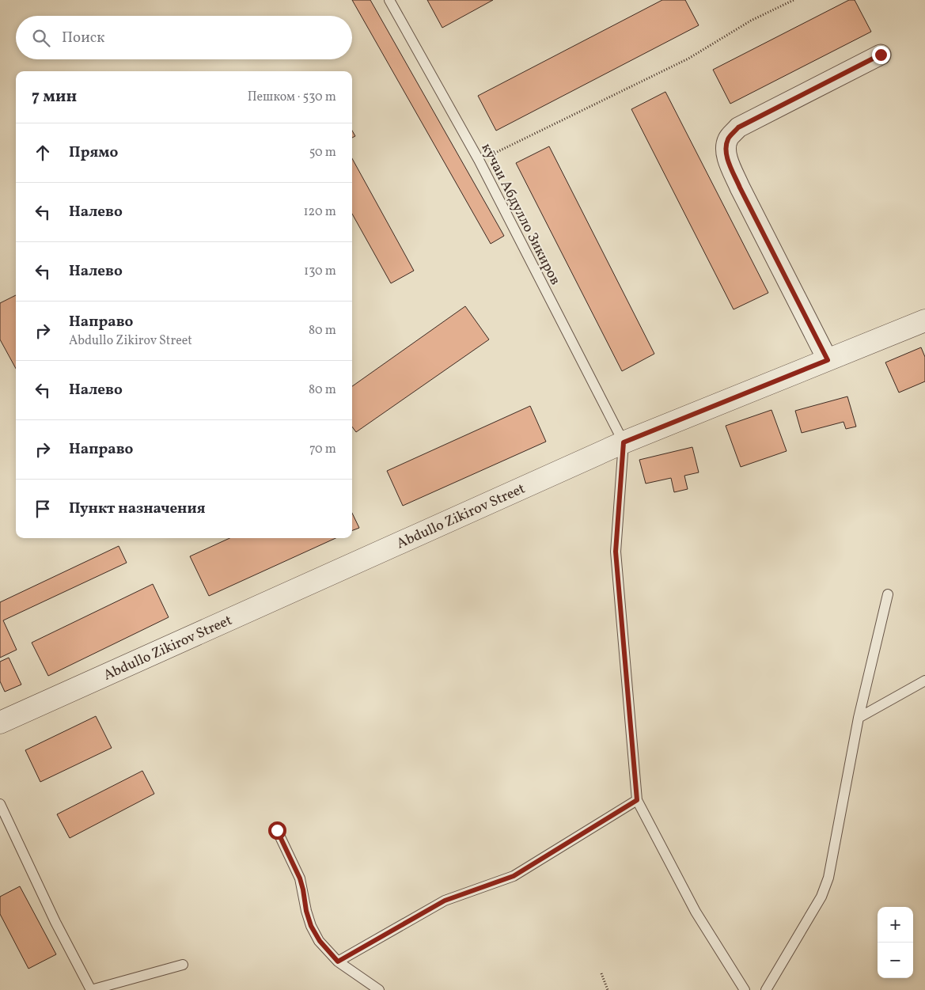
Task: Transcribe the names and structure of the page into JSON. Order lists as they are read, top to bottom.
{
  "streets": {
    "street": ["Abdullo Zikirov Street"],
    "lane": ["кӯчаи Абдулло Зикиров"]
  },
  "crossings": [
    ["кӯчаи Абдулло Зикиров", "Abdullo Zikirov Street"]
  ],
  "page": {
    "search": "Поиск",
    "heading": ["7 мин", "Пешком · 530 m"],
    "list": [
      ["Прямо", "50 m"],
      ["Налево", "120 m"],
      ["Налево", "130 m"],
      ["Направо", "Abdullo Zikirov Street", "80 m"],
      ["Налево", "80 m"],
      ["Направо", "70 m"],
      "Пункт назначения"
    ],
    "map_buttons": ["+", "−"]
  }
}
